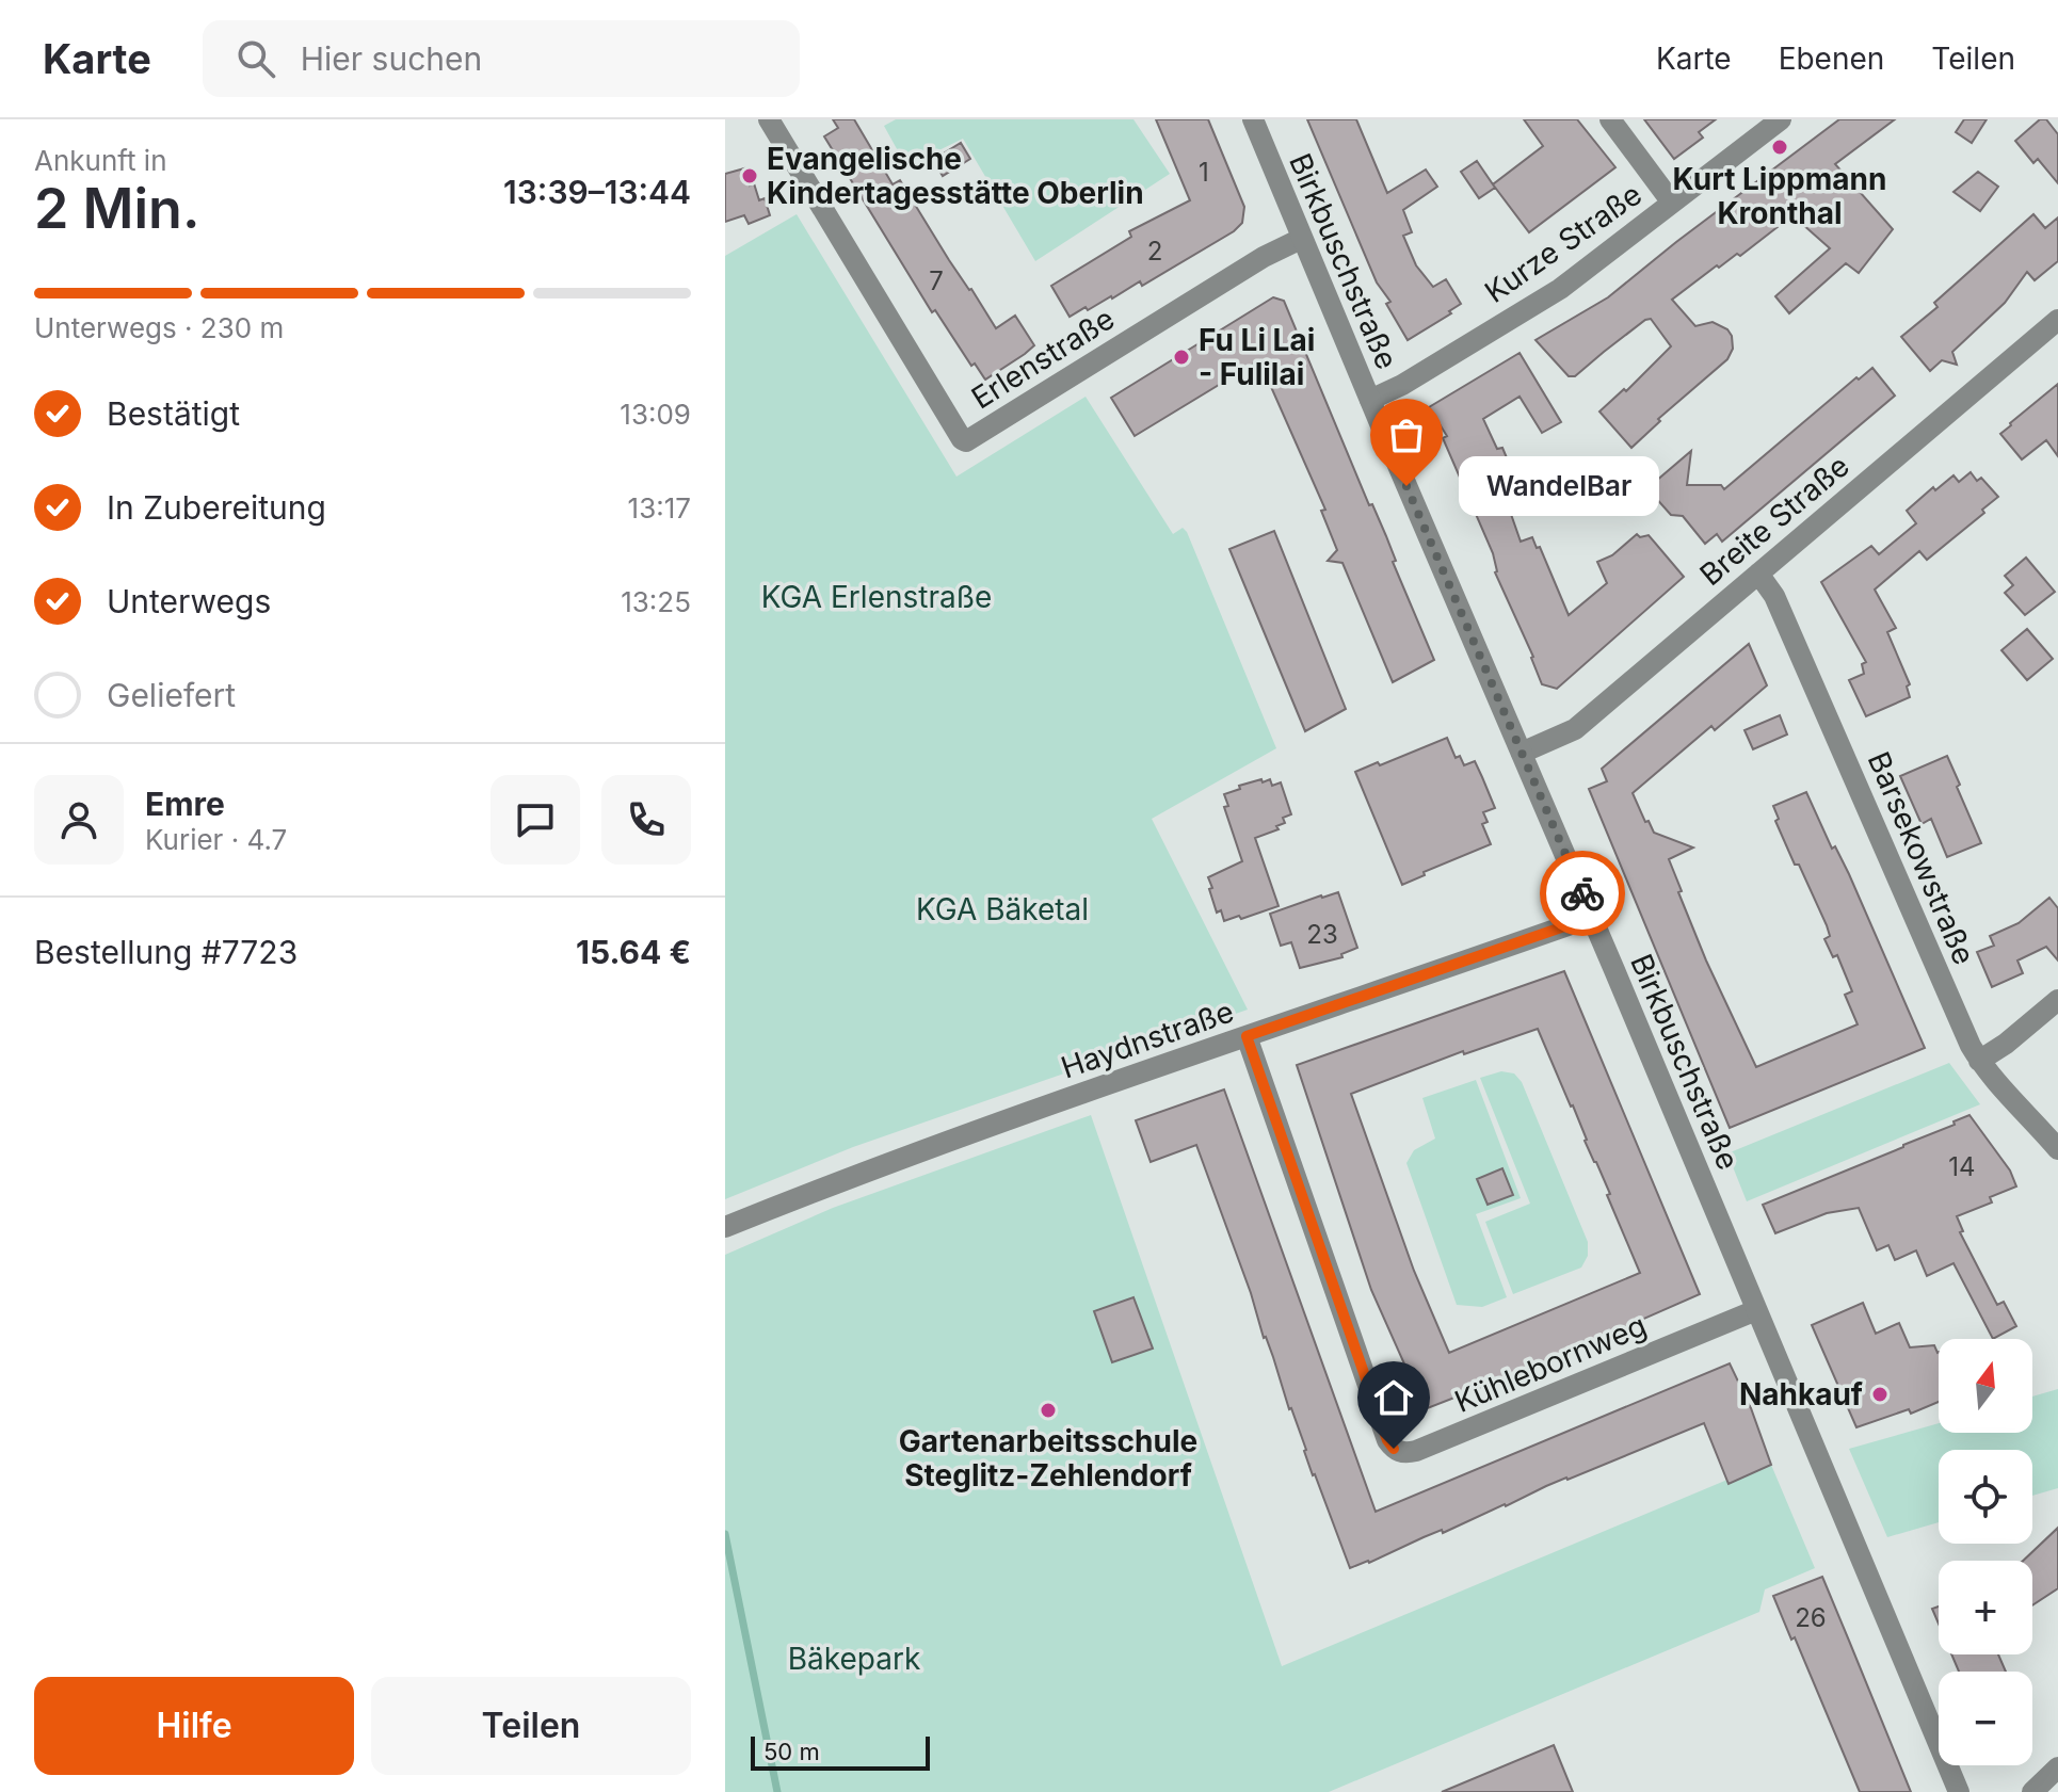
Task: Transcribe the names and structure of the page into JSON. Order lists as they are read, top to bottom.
{
  "streets": {
    "street": [
      "Kurze Straße",
      "Birkbuschstraße",
      "Erlenstraße",
      "Breite Straße",
      "Barsekowstraße",
      "Haydnstraße",
      "Kühlebornweg"
    ]
  },
  "crossings": [
    ["Kurze Straße", "Birkbuschstraße"],
    ["Birkbuschstraße", "Erlenstraße"],
    ["Birkbuschstraße", "Breite Straße"],
    ["Birkbuschstraße", "Haydnstraße"],
    ["Birkbuschstraße", "Kühlebornweg"],
    ["Breite Straße", "Barsekowstraße"],
    ["Haydnstraße", "Kühlebornweg"]
  ],
  "parks": ["KGA Erlenstraße", "KGA Bäketal", "Bäkepark"],
  "places": [
    "Kurt Lippmann Kronthal",
    "Evangelische Kindertagesstätte Oberlin",
    "Fu Li Lai - Fulilai",
    "WandelBar",
    "Nahkauf",
    "Gartenarbeitsschule Steglitz-Zehlendorf"
  ],
  "house_numbers": [
    "1",
    "2",
    "7",
    "23",
    "14",
    "26"
  ],
  "scale_bar": "50 m",
  "north": "top",
  "page": {
    "header": "Karte",
    "search": "Hier suchen",
    "nav": ["Karte", "Ebenen", "Teilen"],
    "heading": ["2 Min.", "Ankunft in", "13:39–13:44"],
    "panel": [
      "Emre",
      "Kurier · 4.7",
      "Bestellung #7723",
      "15.64 €"
    ],
    "bar": "Unterwegs · 230 m",
    "list": [
      ["Bestätigt", "13:09"],
      ["In Zubereitung", "13:17"],
      ["Unterwegs", "13:25"],
      "Geliefert"
    ],
    "bubble": "WandelBar",
    "map_buttons": ["+", "−"],
    "buttons": ["Hilfe", "Teilen"],
    "scale": "50 m"
  }
}
